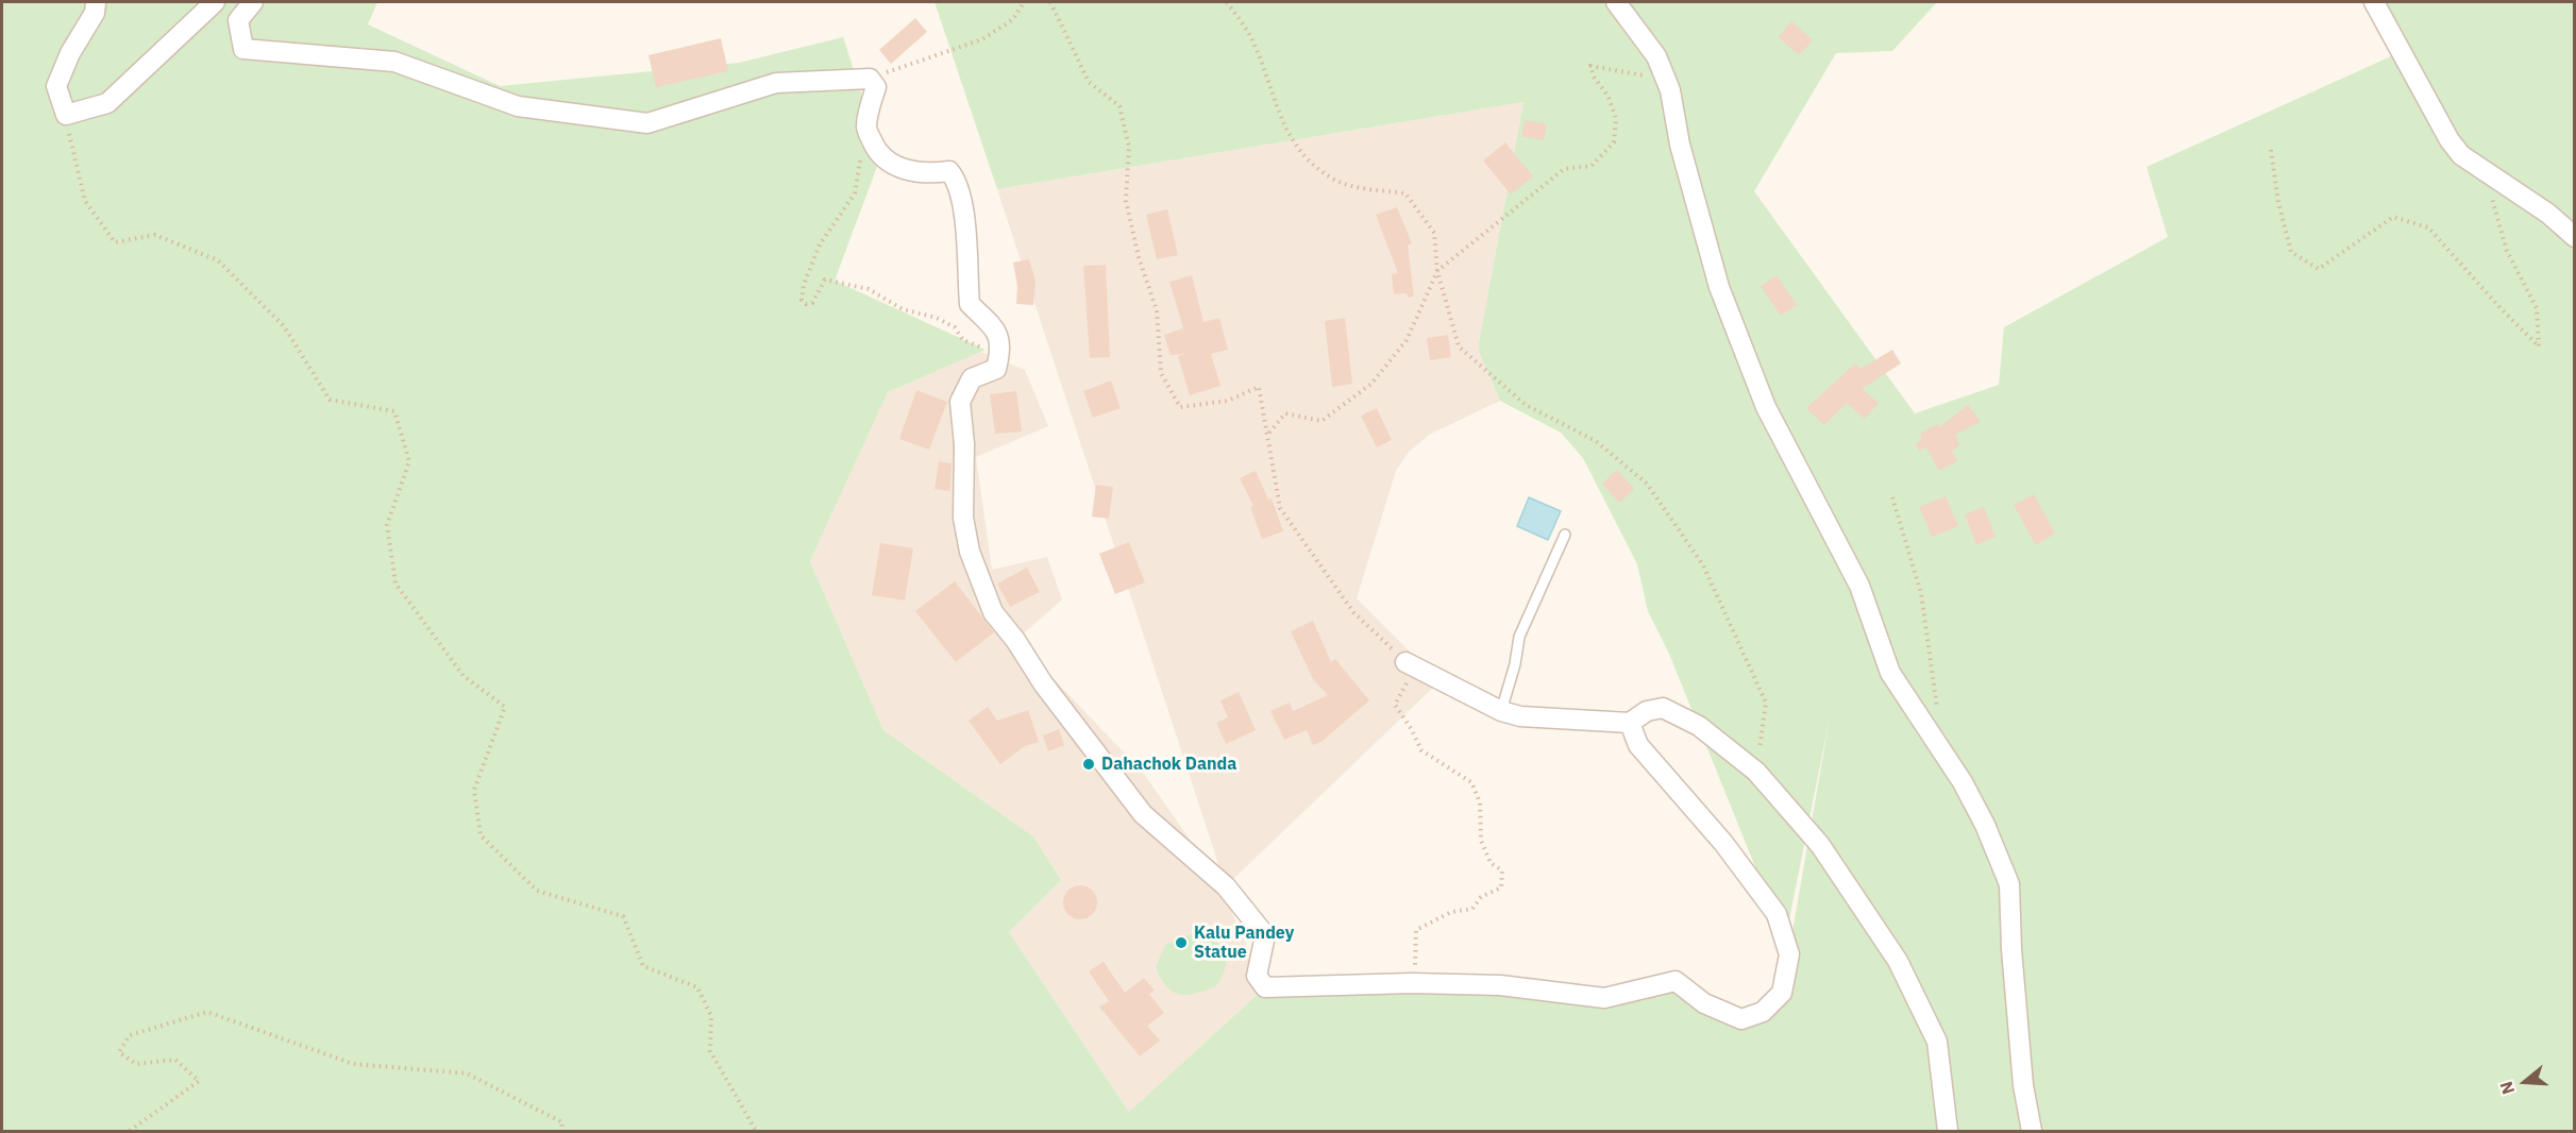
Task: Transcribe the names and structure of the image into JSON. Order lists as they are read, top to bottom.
{
  "places": ["Dahachok Danda", "Kalu Pandey Statue"],
  "north": "left"
}
